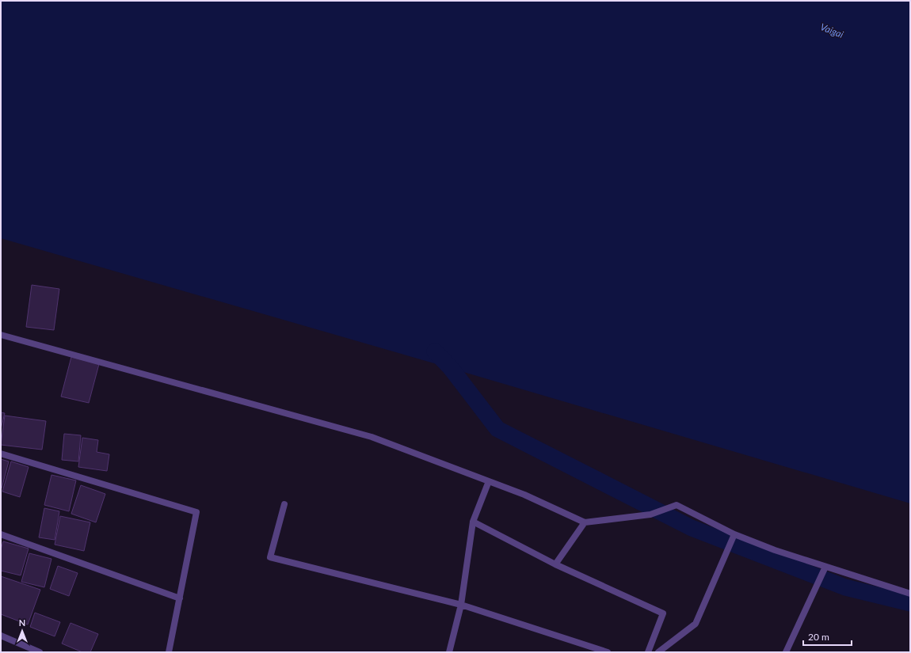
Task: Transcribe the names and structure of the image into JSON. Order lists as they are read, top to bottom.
{
  "water": ["Vaigai"],
  "scale_bar": "20 m",
  "north": "top"
}
